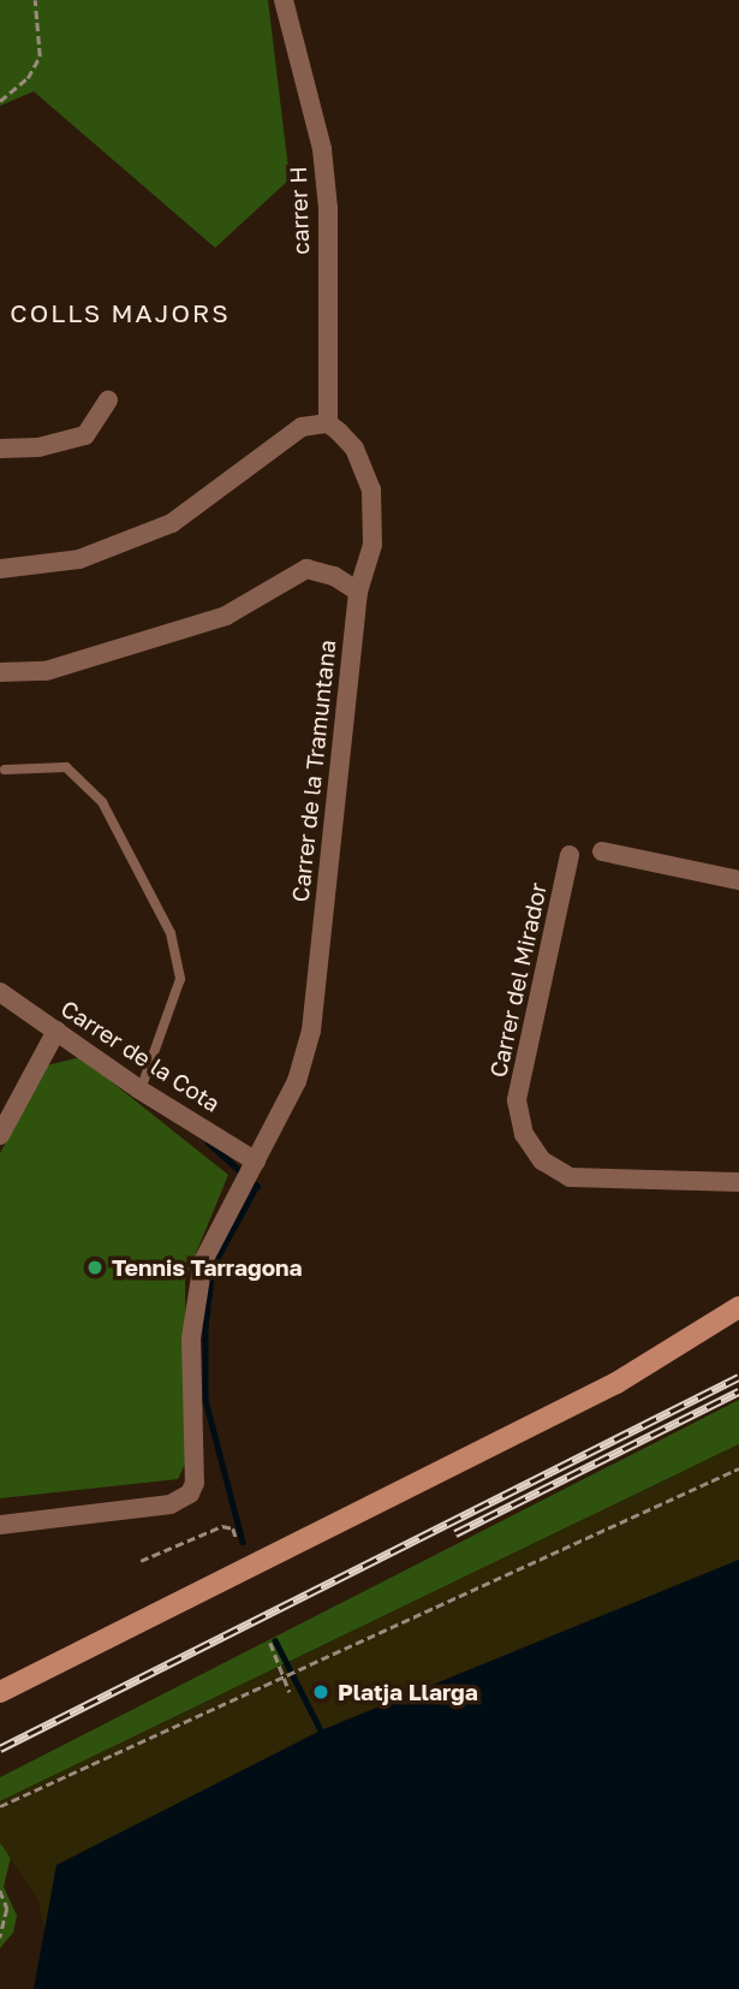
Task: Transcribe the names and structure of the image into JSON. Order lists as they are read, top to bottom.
{
  "streets": {
    "street": [
      "carrer H",
      "Carrer de la Tramuntana",
      "Carrer del Mirador",
      "Carrer de la Cota"
    ]
  },
  "crossings": [
    ["carrer H", "Carrer de la Tramuntana"],
    ["Carrer de la Tramuntana", "Carrer de la Cota"]
  ],
  "districts": ["COLLS MAJORS"],
  "places": ["Tennis Tarragona", "Platja Llarga"]
}
